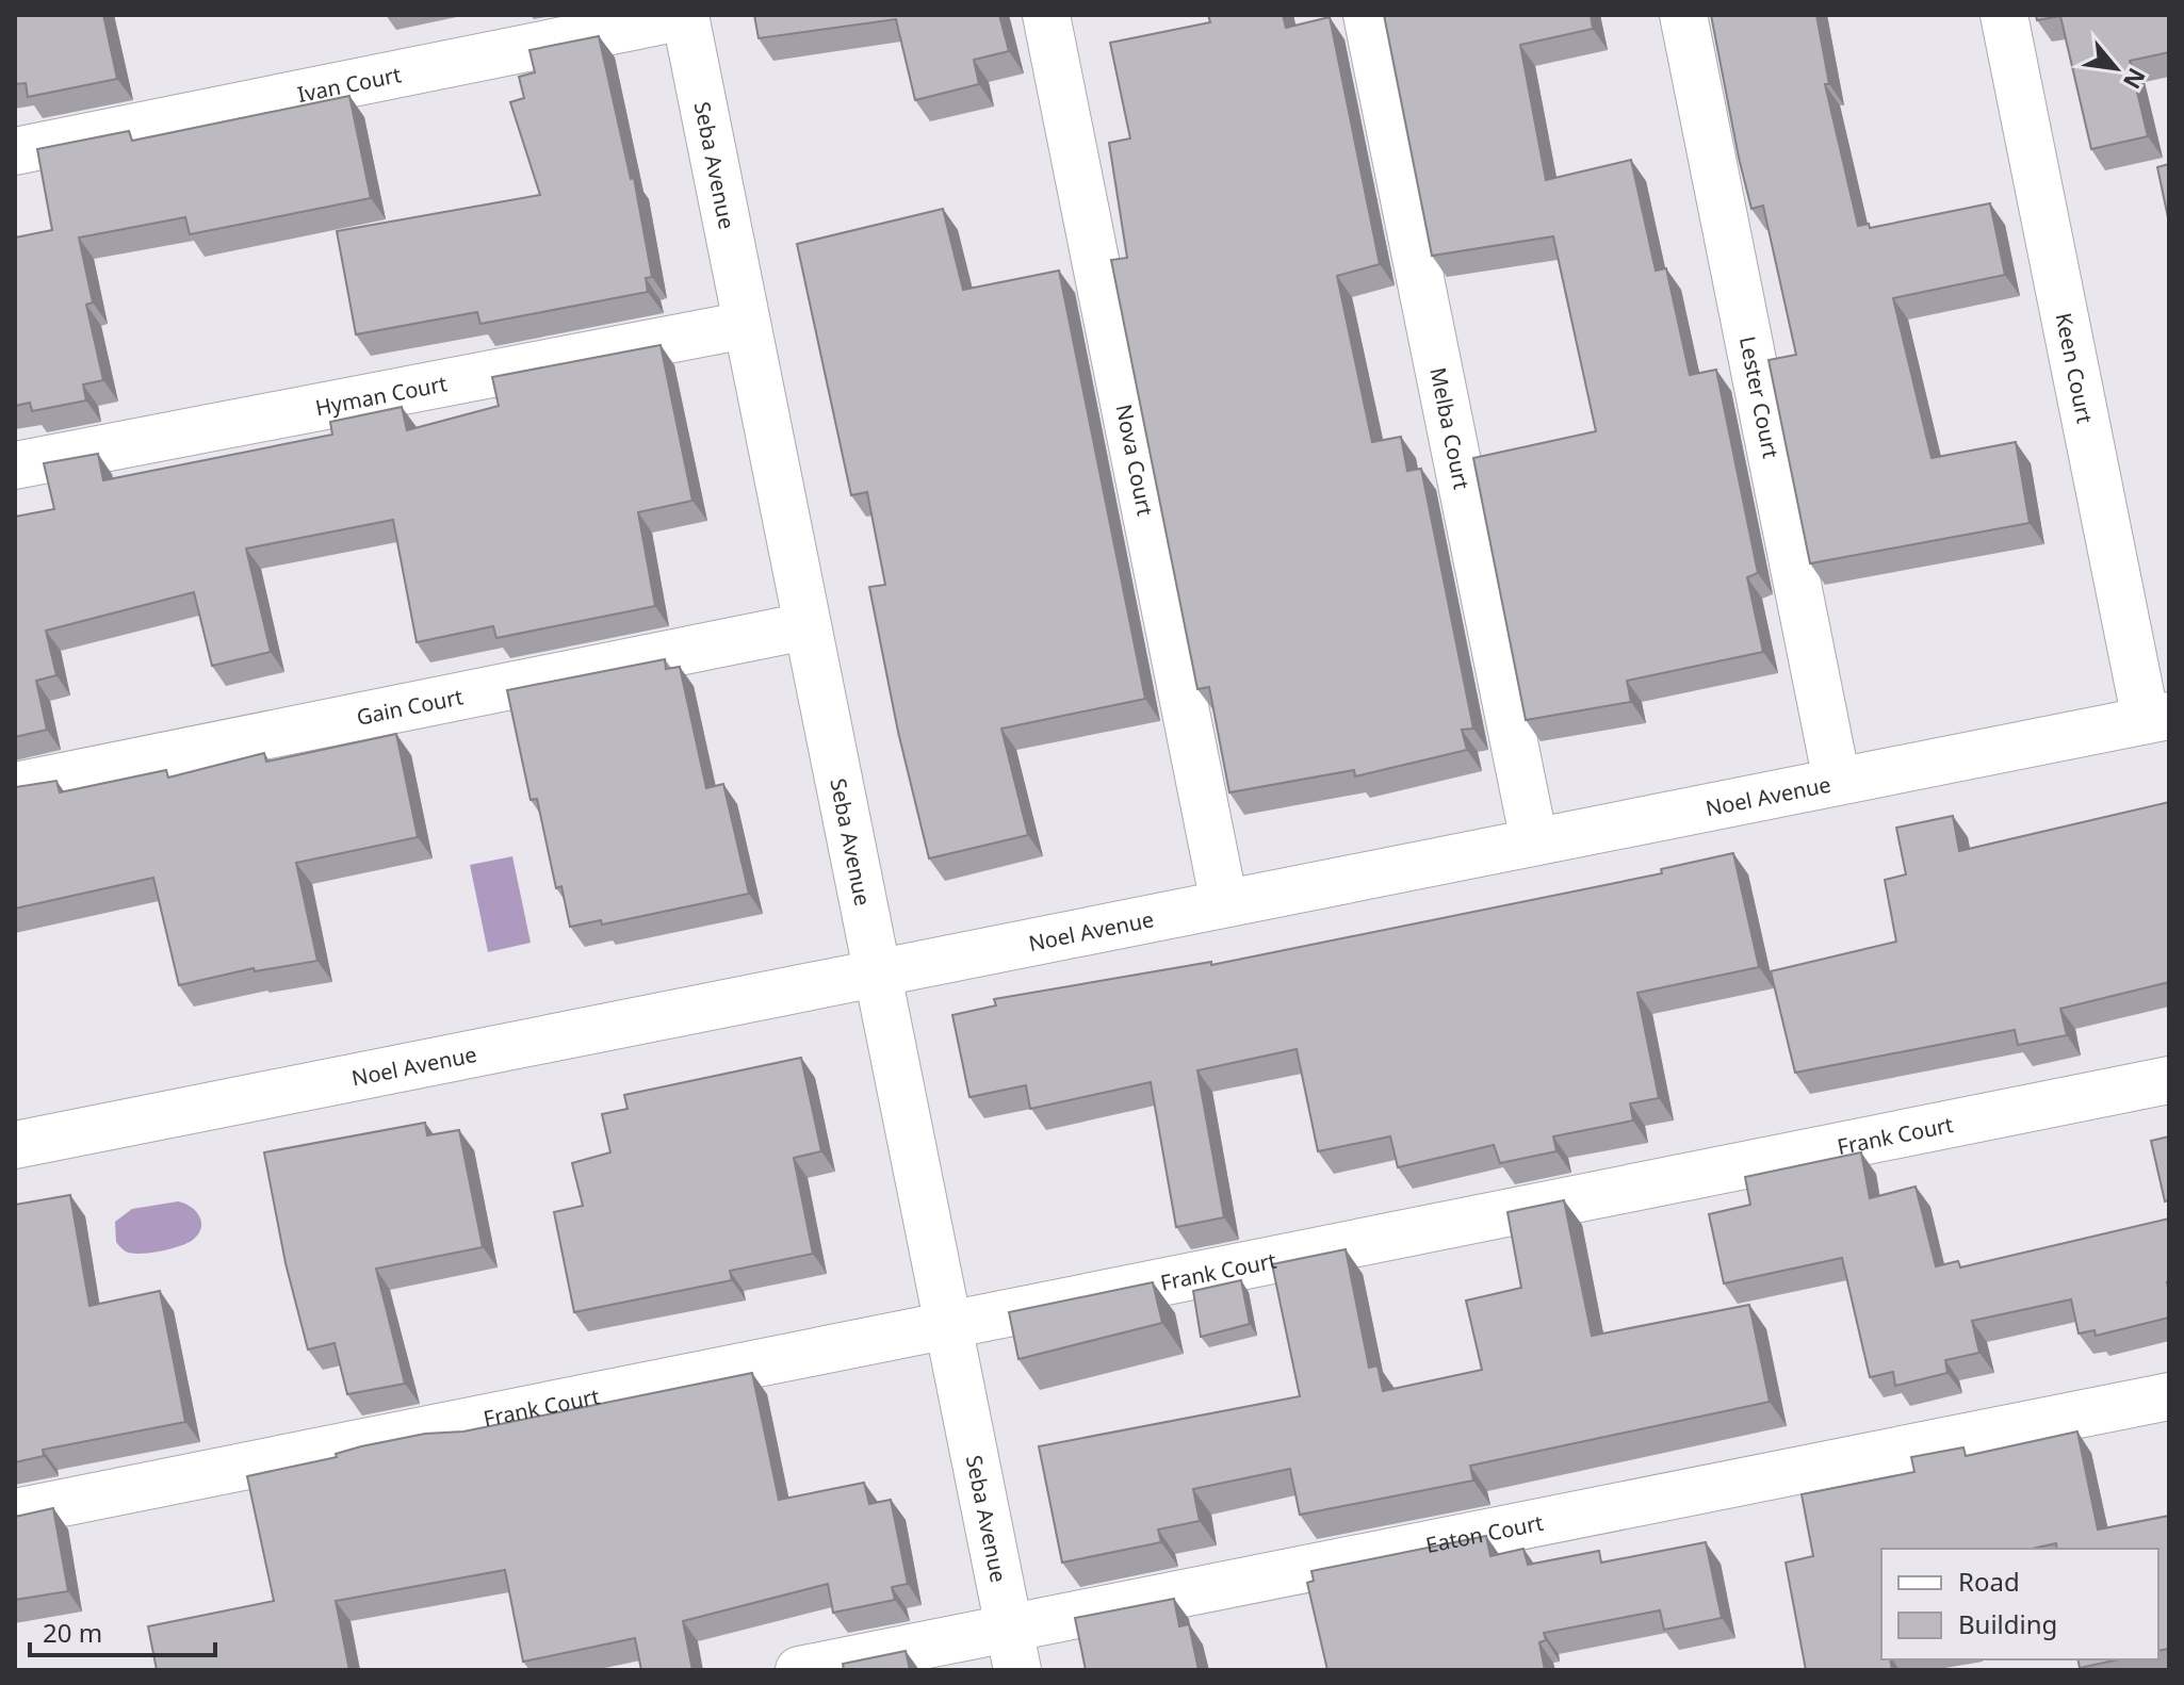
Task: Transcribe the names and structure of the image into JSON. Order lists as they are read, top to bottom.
{
  "streets": {
    "street": [
      "Ivan Court",
      "Seba Avenue",
      "Keen Court",
      "Hyman Court",
      "Lester Court",
      "Melba Court",
      "Nova Court",
      "Gain Court",
      "Noel Avenue",
      "Frank Court",
      "Eaton Court"
    ]
  },
  "crossings": [
    ["Ivan Court", "Seba Avenue"],
    ["Seba Avenue", "Hyman Court"],
    ["Seba Avenue", "Gain Court"],
    ["Seba Avenue", "Noel Avenue"],
    ["Seba Avenue", "Frank Court"],
    ["Seba Avenue", "Eaton Court"],
    ["Keen Court", "Noel Avenue"],
    ["Lester Court", "Noel Avenue"],
    ["Melba Court", "Noel Avenue"],
    ["Nova Court", "Noel Avenue"]
  ],
  "legend": ["Road", "Building"],
  "scale_bar": "20 m",
  "north": "bottom right"
}
